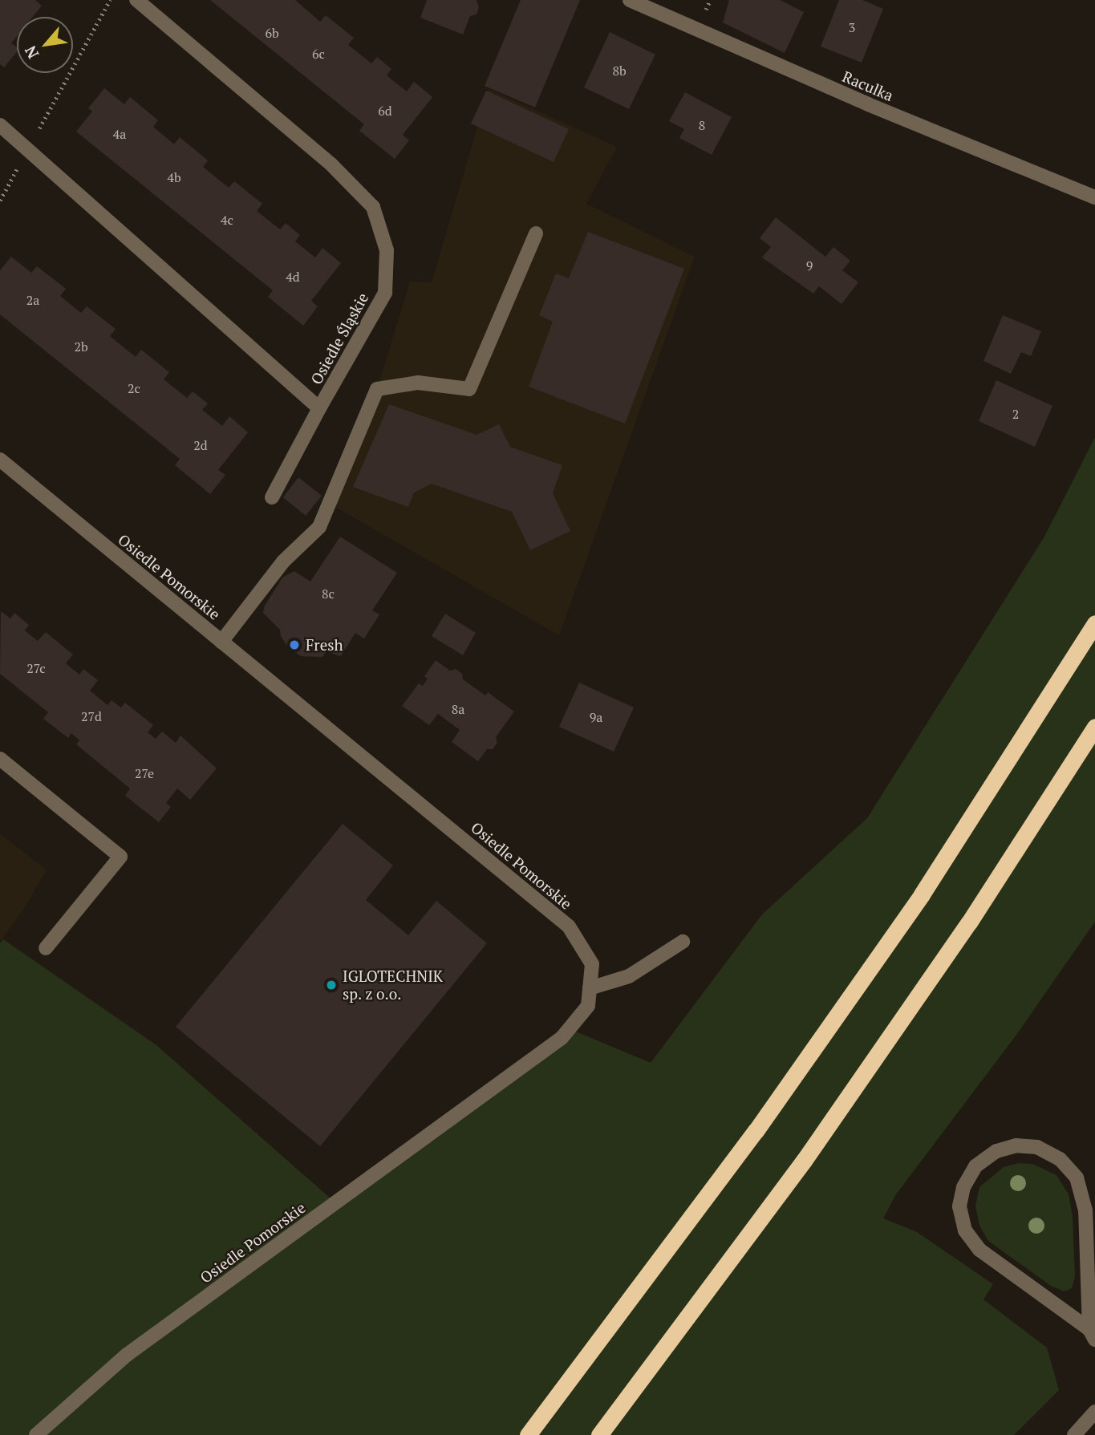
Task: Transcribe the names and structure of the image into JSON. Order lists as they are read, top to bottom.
{
  "streets": {
    "street": ["Raculka", "Osiedle Śląskie", "Osiedle Pomorskie"]
  },
  "places": ["Fresh", "IGLOTECHNIK sp. z o.o."],
  "house_numbers": [
    "3",
    "6b",
    "6c",
    "8b",
    "6d",
    "8",
    "4a",
    "4b",
    "4c",
    "9",
    "4d",
    "2a",
    "2b",
    "2c",
    "2",
    "2d",
    "8c",
    "27c",
    "8a",
    "27d",
    "9a",
    "27e"
  ],
  "north": "bottom left"
}
